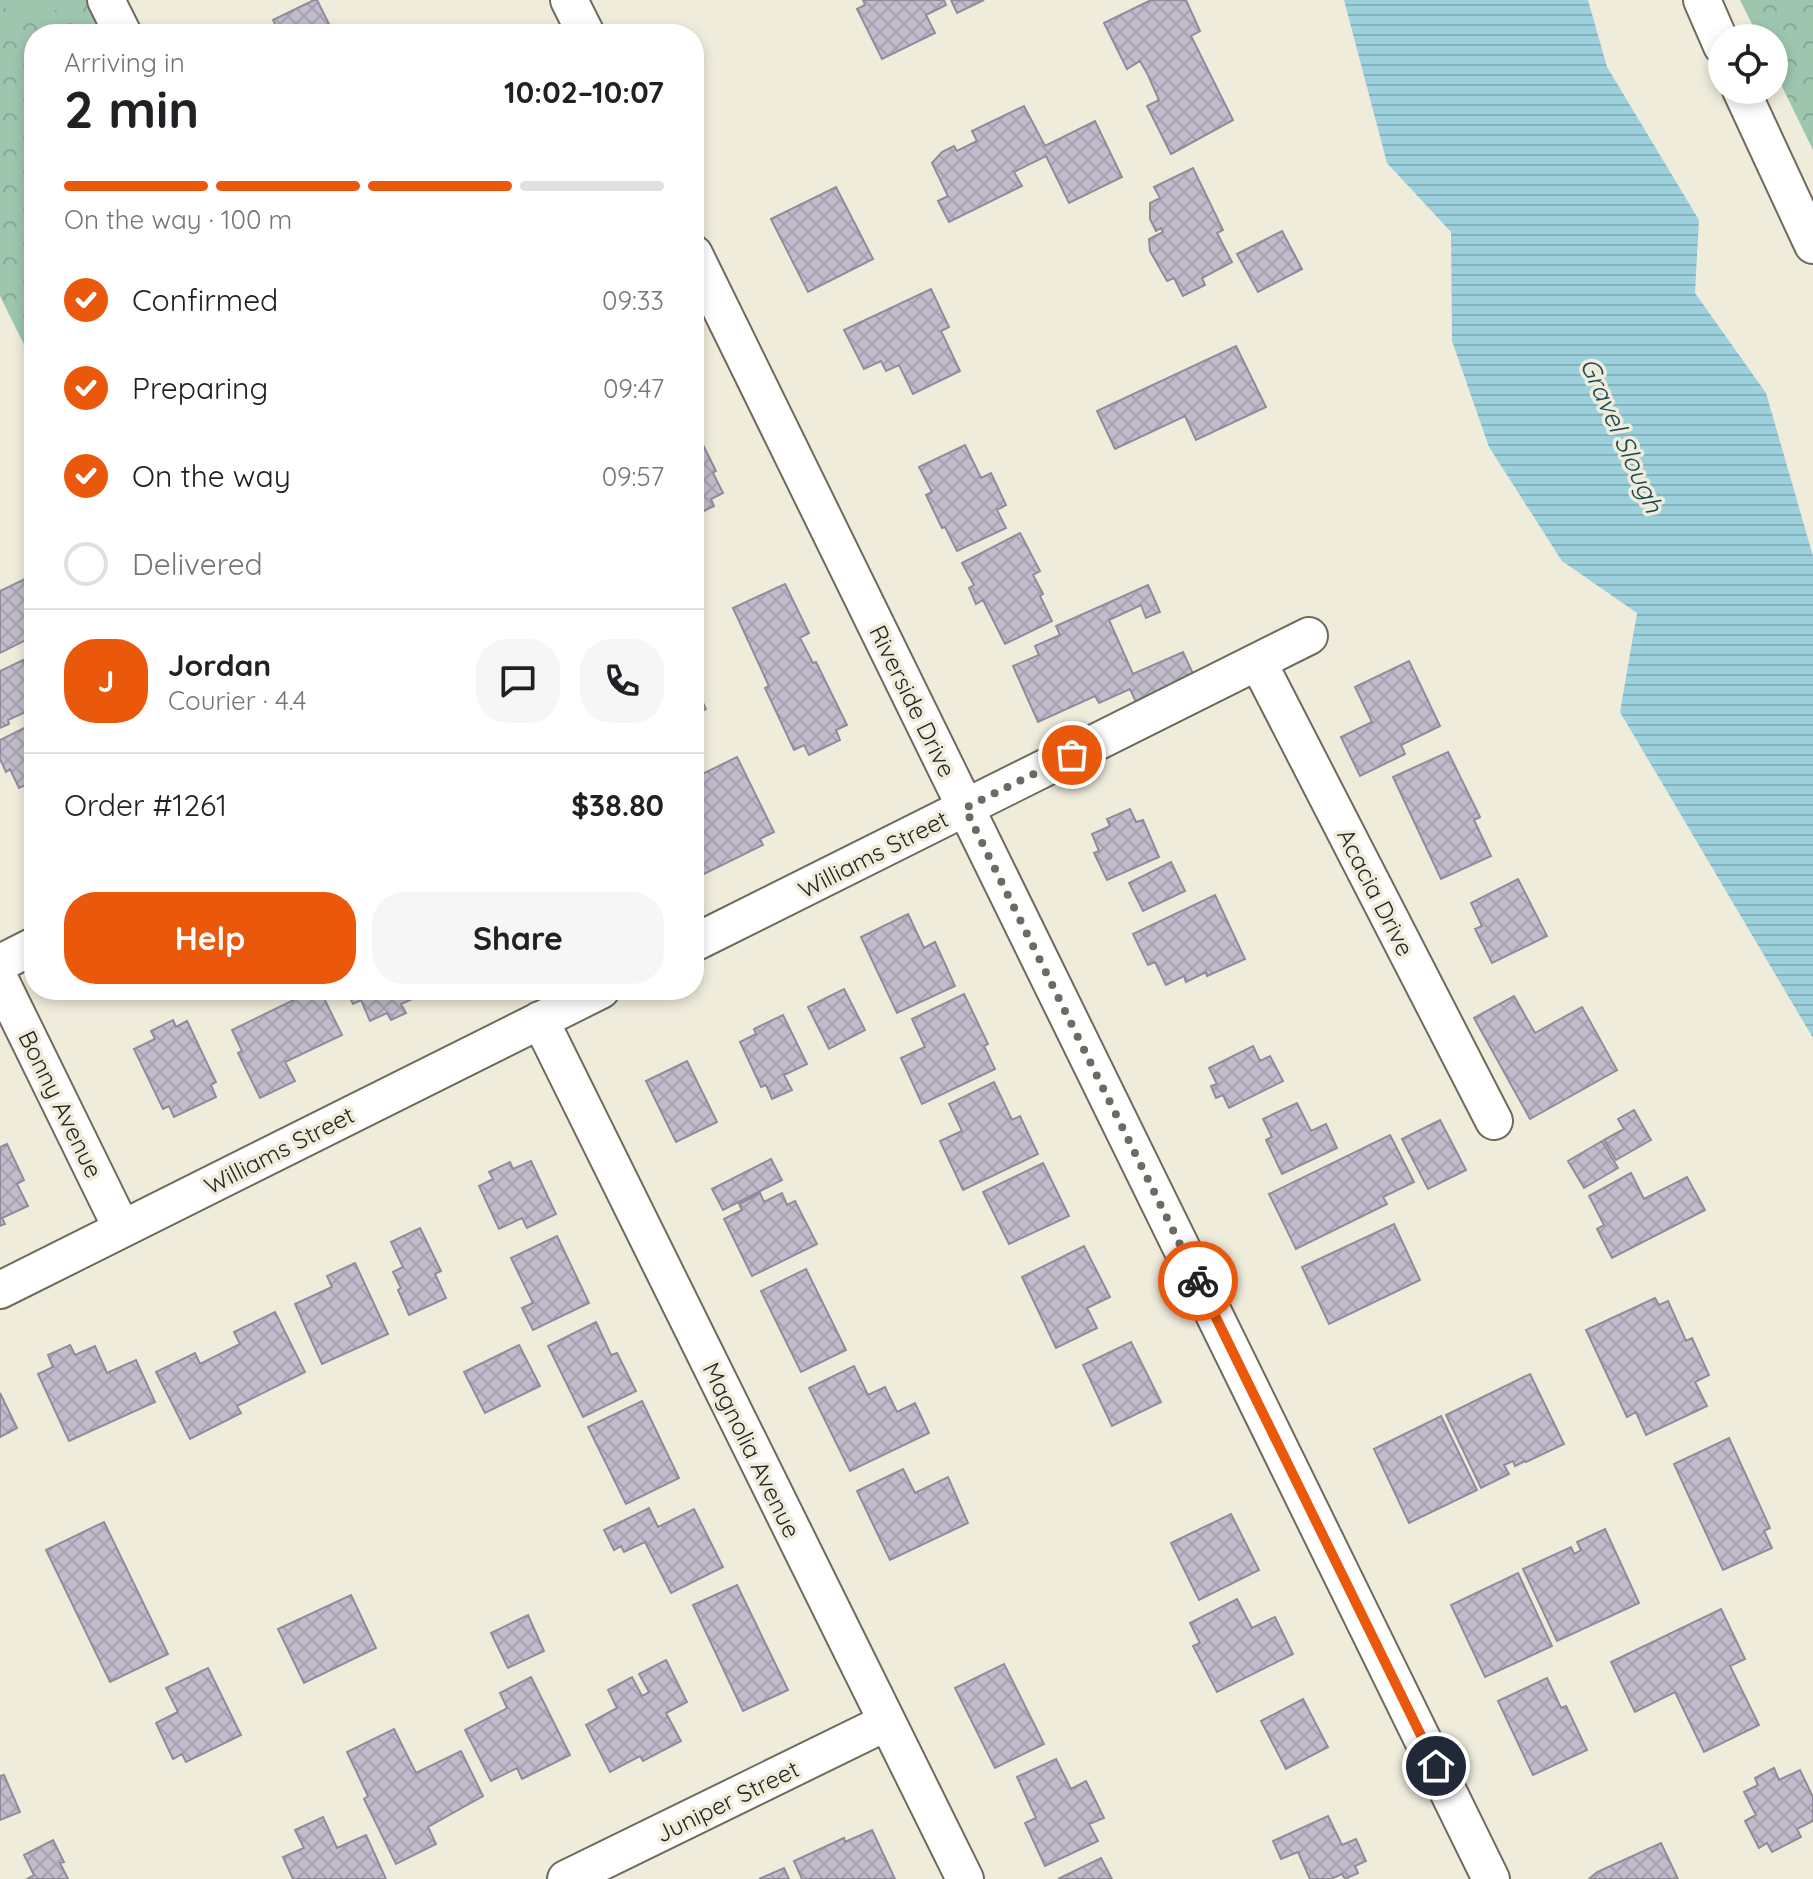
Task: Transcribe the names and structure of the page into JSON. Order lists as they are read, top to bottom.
{
  "streets": {
    "street": [
      "Riverside Drive",
      "Williams Street",
      "Acacia Drive",
      "Bonny Avenue",
      "Magnolia Avenue",
      "Juniper Street"
    ]
  },
  "crossings": [
    ["Riverside Drive", "Williams Street"],
    ["Williams Street", "Acacia Drive"],
    ["Williams Street", "Bonny Avenue"],
    ["Williams Street", "Magnolia Avenue"],
    ["Magnolia Avenue", "Juniper Street"]
  ],
  "water": ["Gravel Slough"],
  "page": {
    "heading": ["2 min", "Arriving in", "10:02–10:07"],
    "panel": [
      "Jordan",
      "Courier · 4.4",
      "Order #1261",
      "$38.80"
    ],
    "bar": "On the way · 100 m",
    "list": [
      ["Confirmed", "09:33"],
      ["Preparing", "09:47"],
      ["On the way", "09:57"],
      "Delivered"
    ],
    "round": "J",
    "buttons": ["Help", "Share"]
  }
}
